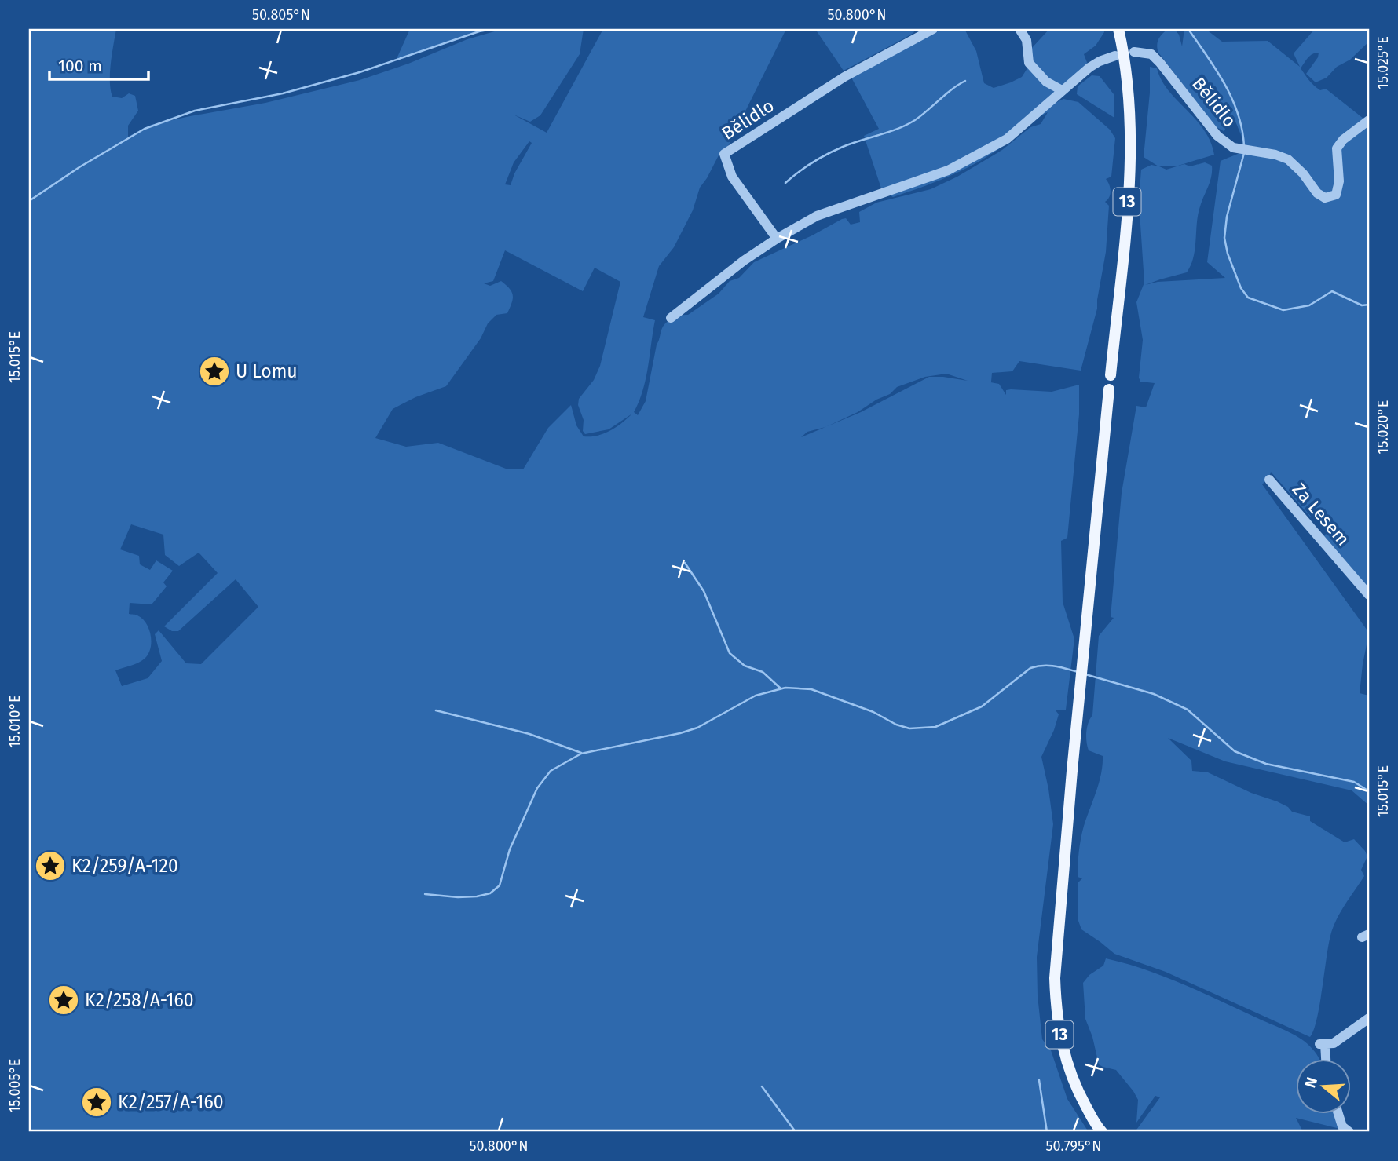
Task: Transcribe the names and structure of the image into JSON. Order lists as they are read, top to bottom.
{
  "streets": {
    "main road": ["13"],
    "street": ["Bělidlo", "Za Lesem"]
  },
  "places": {
    "place": [
      "U Lomu",
      "K2/259/A-120",
      "K2/258/A-160",
      "K2/257/A-160"
    ]
  },
  "scale_bar": "100 m",
  "north": "left",
  "coordinates": [
    "50.805°N",
    "50.800°N",
    "15.025°E",
    "15.015°E",
    "15.020°E",
    "15.010°E",
    "15.005°E",
    "50.795°N"
  ]
}
